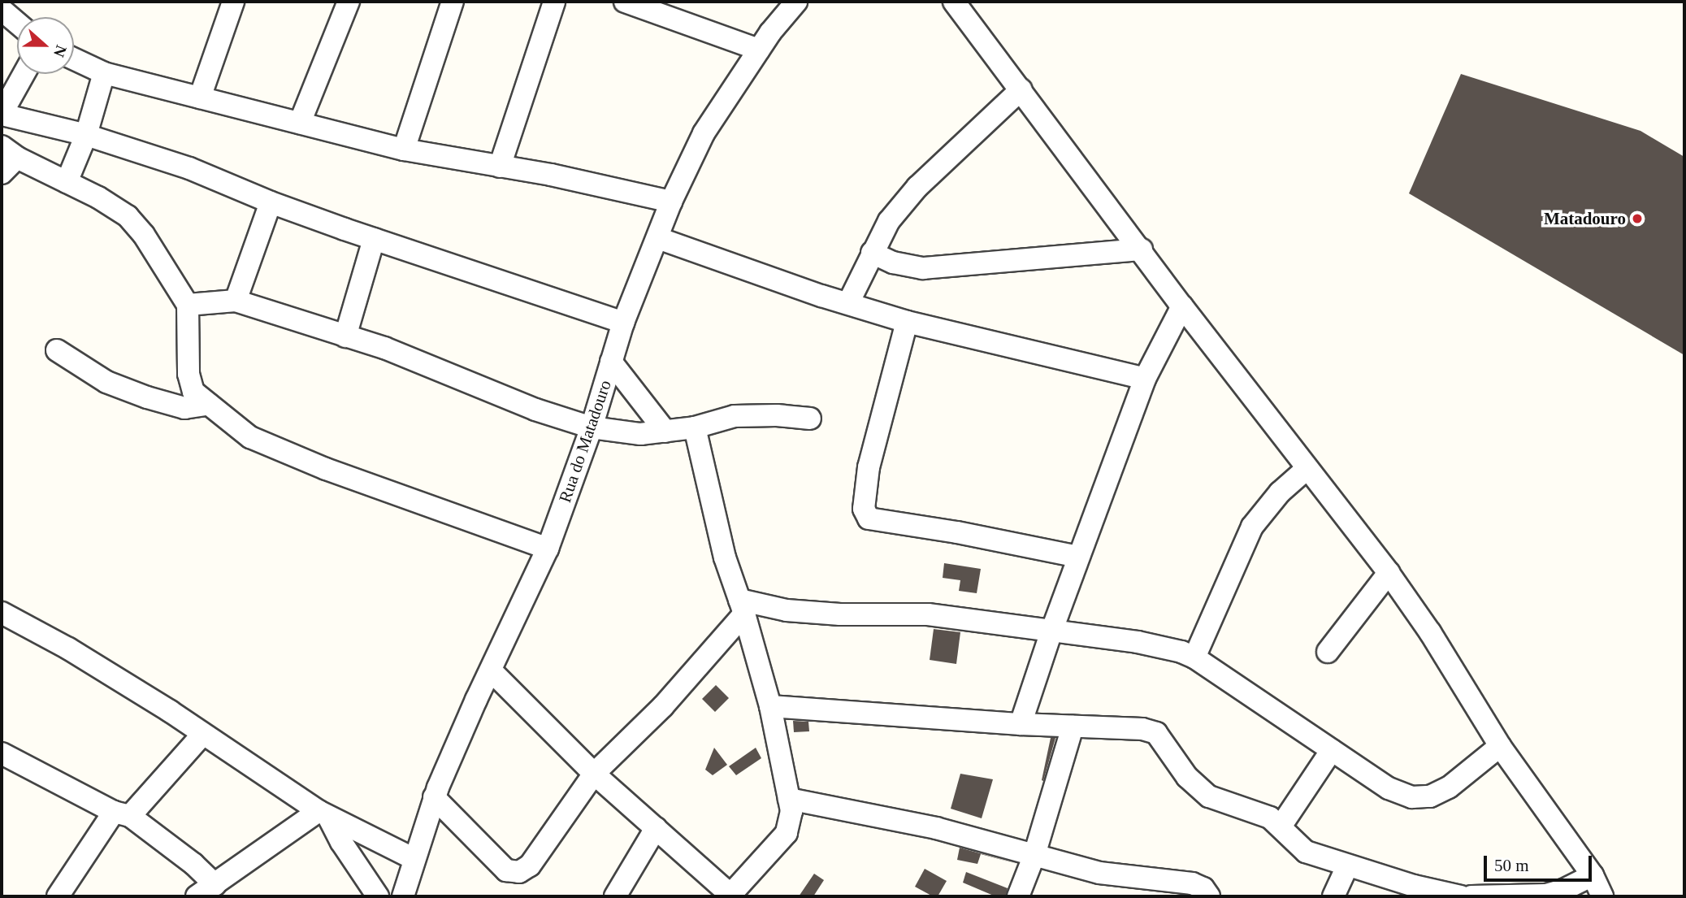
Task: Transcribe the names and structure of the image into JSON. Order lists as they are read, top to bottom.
{
  "streets": {
    "street": ["Rua do Matadouro"]
  },
  "places": ["Matadouro"],
  "scale_bar": "50 m",
  "north": "right"
}
